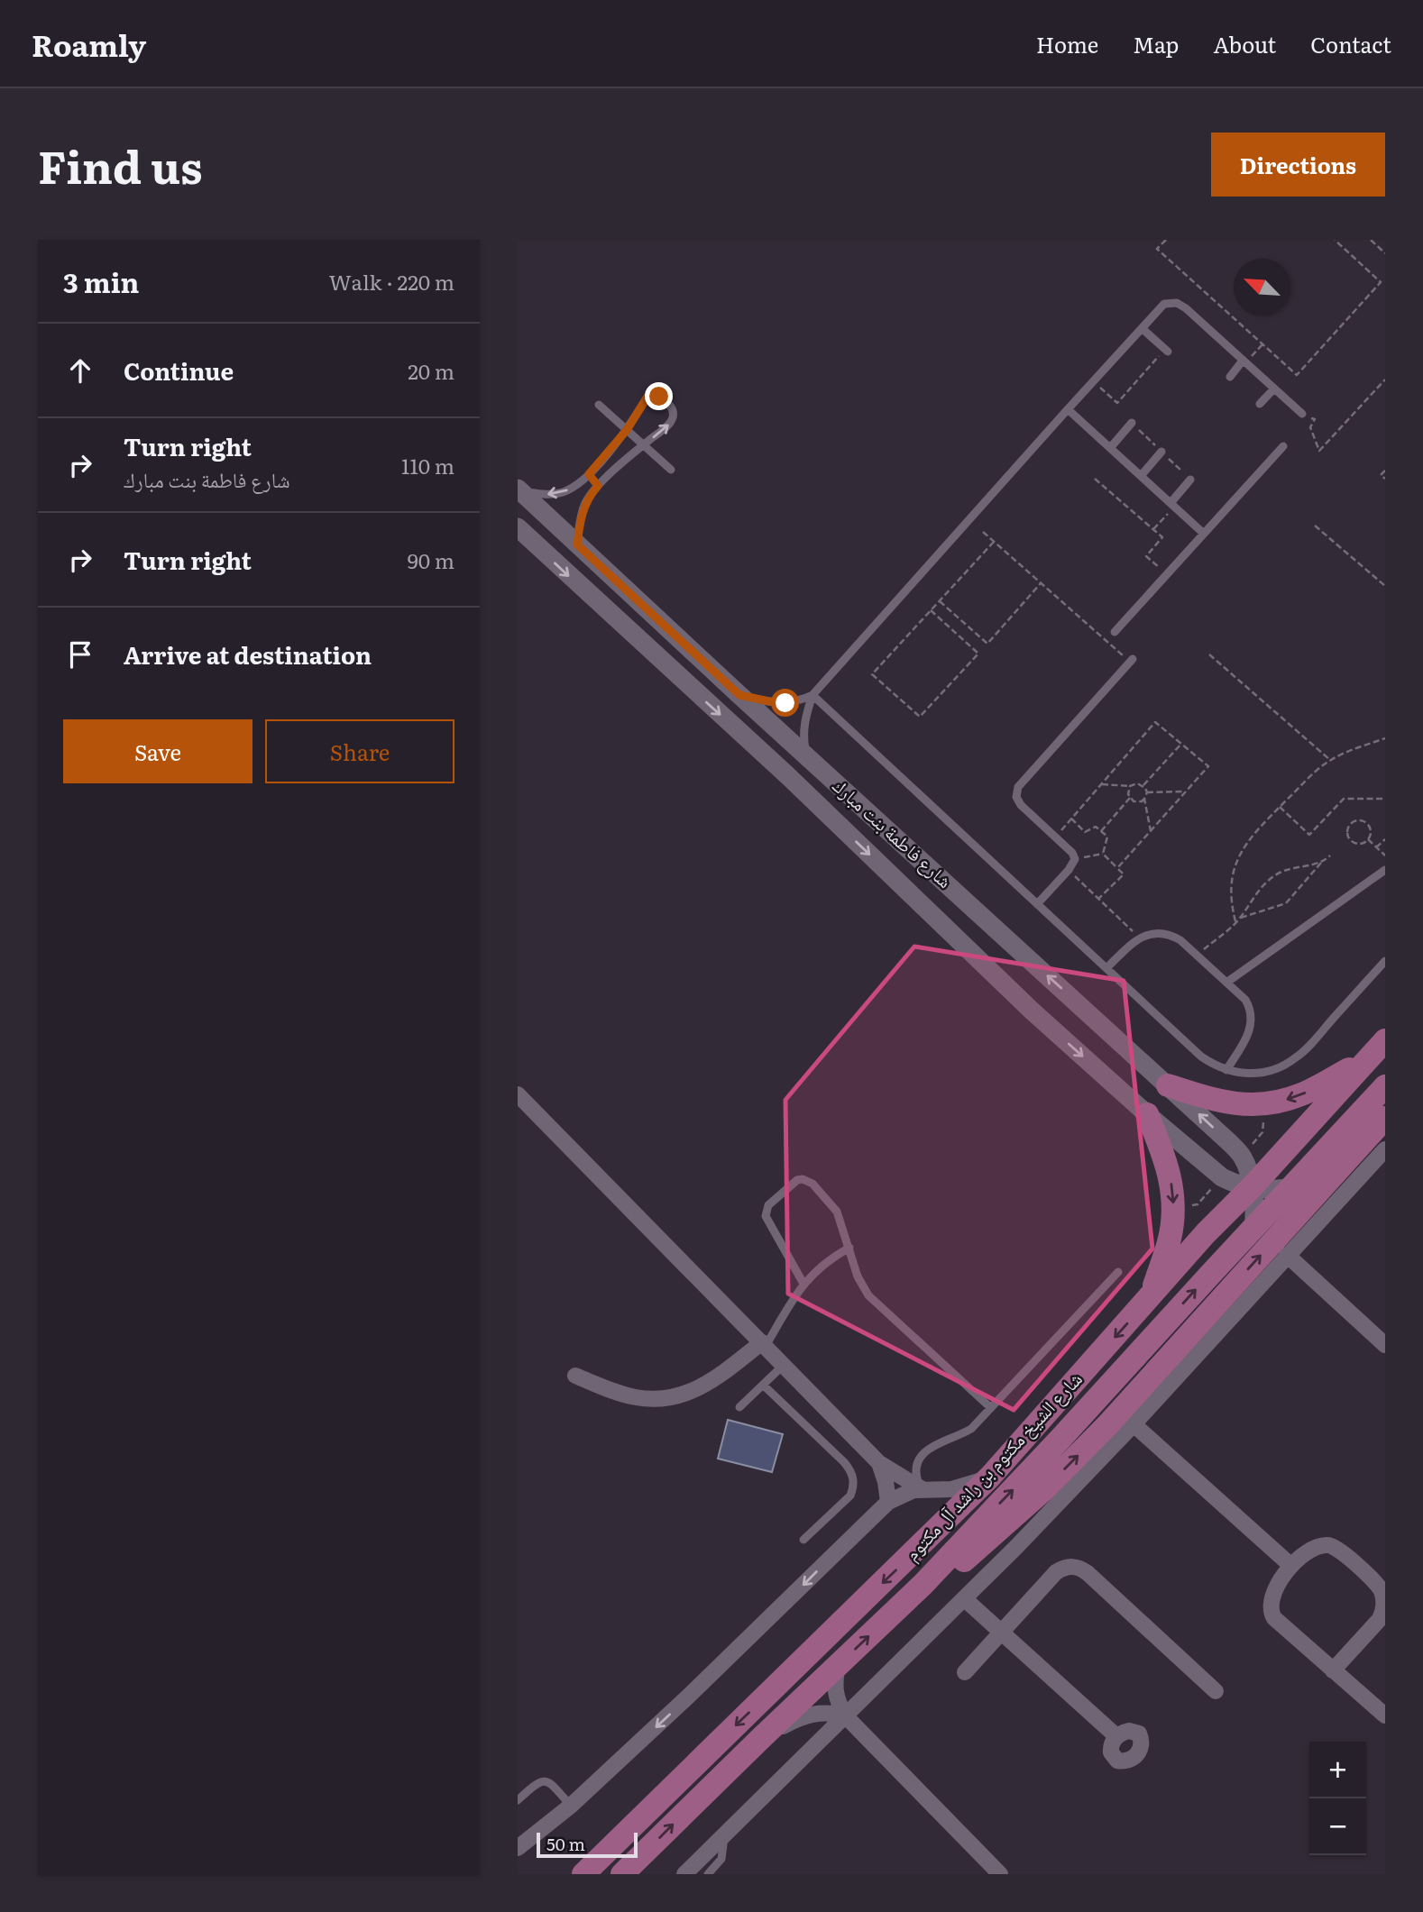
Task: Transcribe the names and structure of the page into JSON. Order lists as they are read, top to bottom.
{
  "streets": {
    "main road": ["شارع الشيخ مكتوم بن راشد آل مكتوم"],
    "street": ["شارع فاطمة بنت مبارك"]
  },
  "crossings": [
    ["شارع فاطمة بنت مبارك", "شارع الشيخ مكتوم بن راشد آل مكتوم"]
  ],
  "scale_bar": "50 m",
  "north": "top left",
  "page": {
    "header": "Roamly",
    "nav": [
      "Home",
      "Map",
      "About",
      "Contact"
    ],
    "title": "Find us",
    "buttons": [
      "Directions",
      ["Save", "Share"]
    ],
    "heading": ["3 min", "Walk · 220 m"],
    "list": [
      ["Continue", "20 m"],
      ["Turn right", "شارع فاطمة بنت مبارك", "110 m"],
      ["Turn right", "90 m"],
      "Arrive at destination"
    ],
    "map_buttons": ["+", "−"],
    "scale": "50 m"
  }
}
